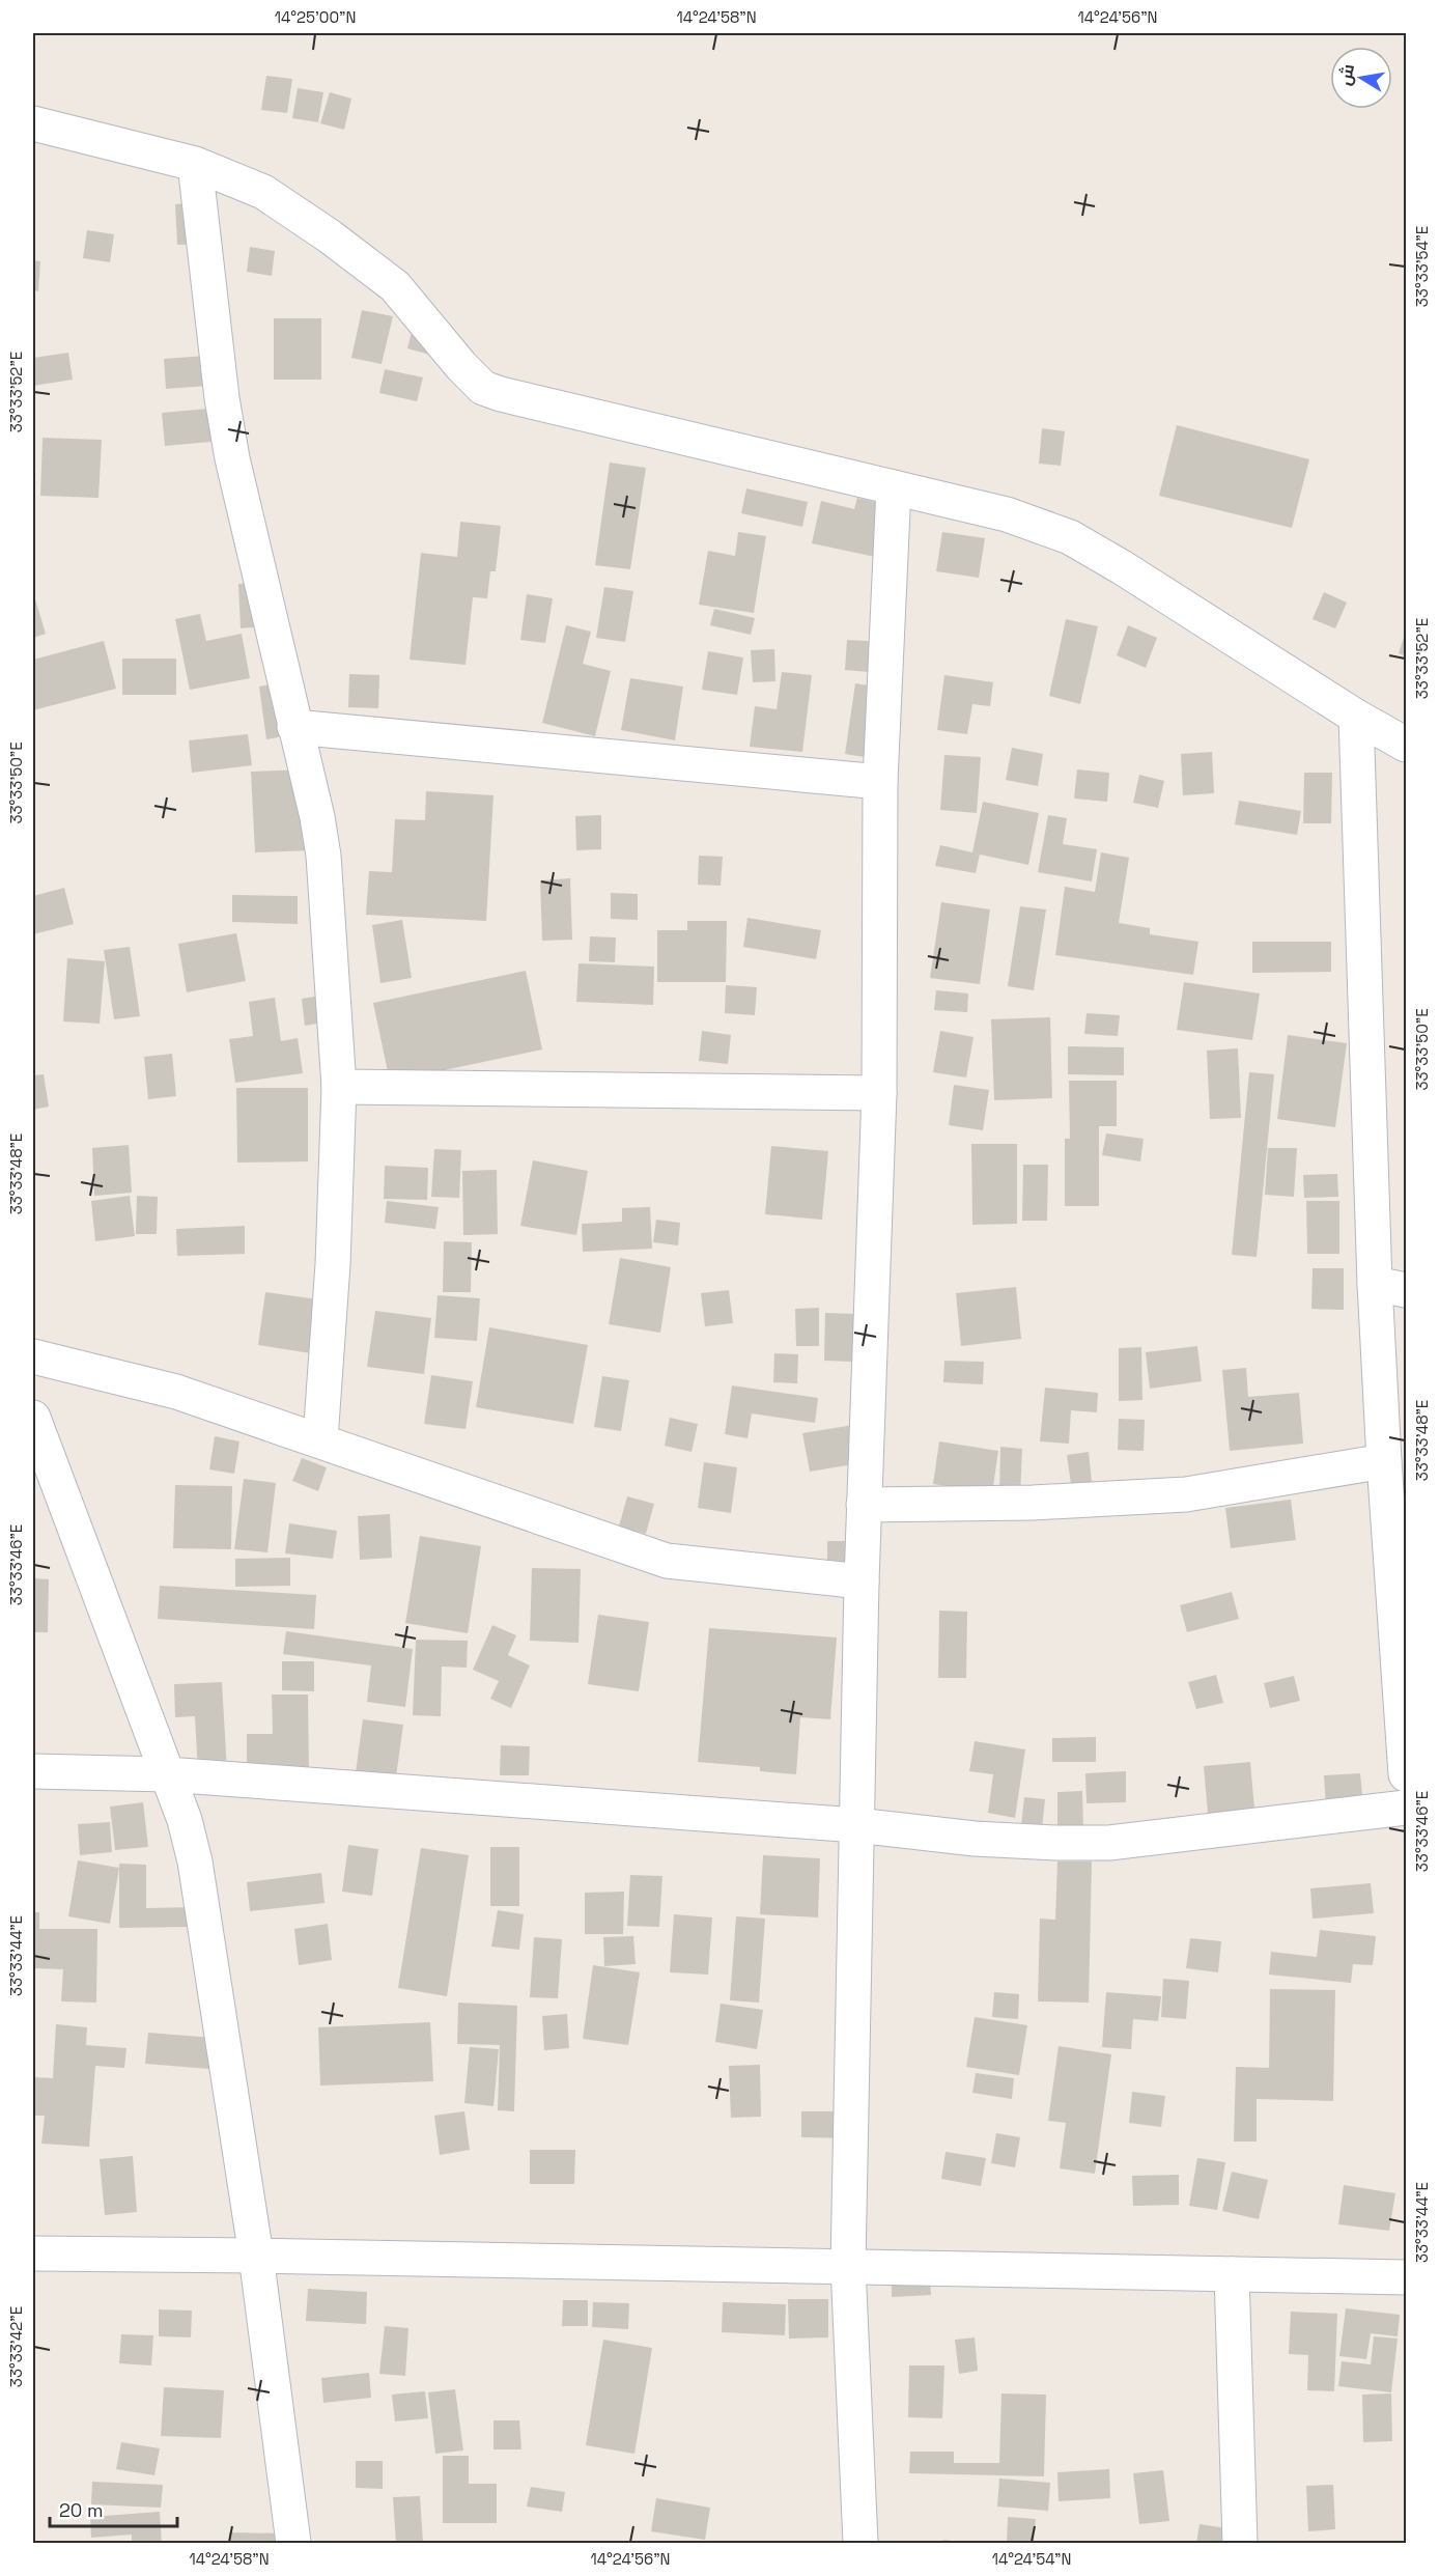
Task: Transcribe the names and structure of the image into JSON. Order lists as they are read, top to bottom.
{
  "scale_bar": "20 m",
  "north": "left",
  "coordinates": [
    "14°25'00\"N",
    "14°24'58\"N",
    "14°24'56\"N",
    "33°33'54\"E",
    "33°33'52\"E",
    "33°33'50\"E",
    "33°33'48\"E",
    "33°33'46\"E",
    "33°33'44\"E",
    "33°33'42\"E",
    "14°24'54\"N"
  ]
}
